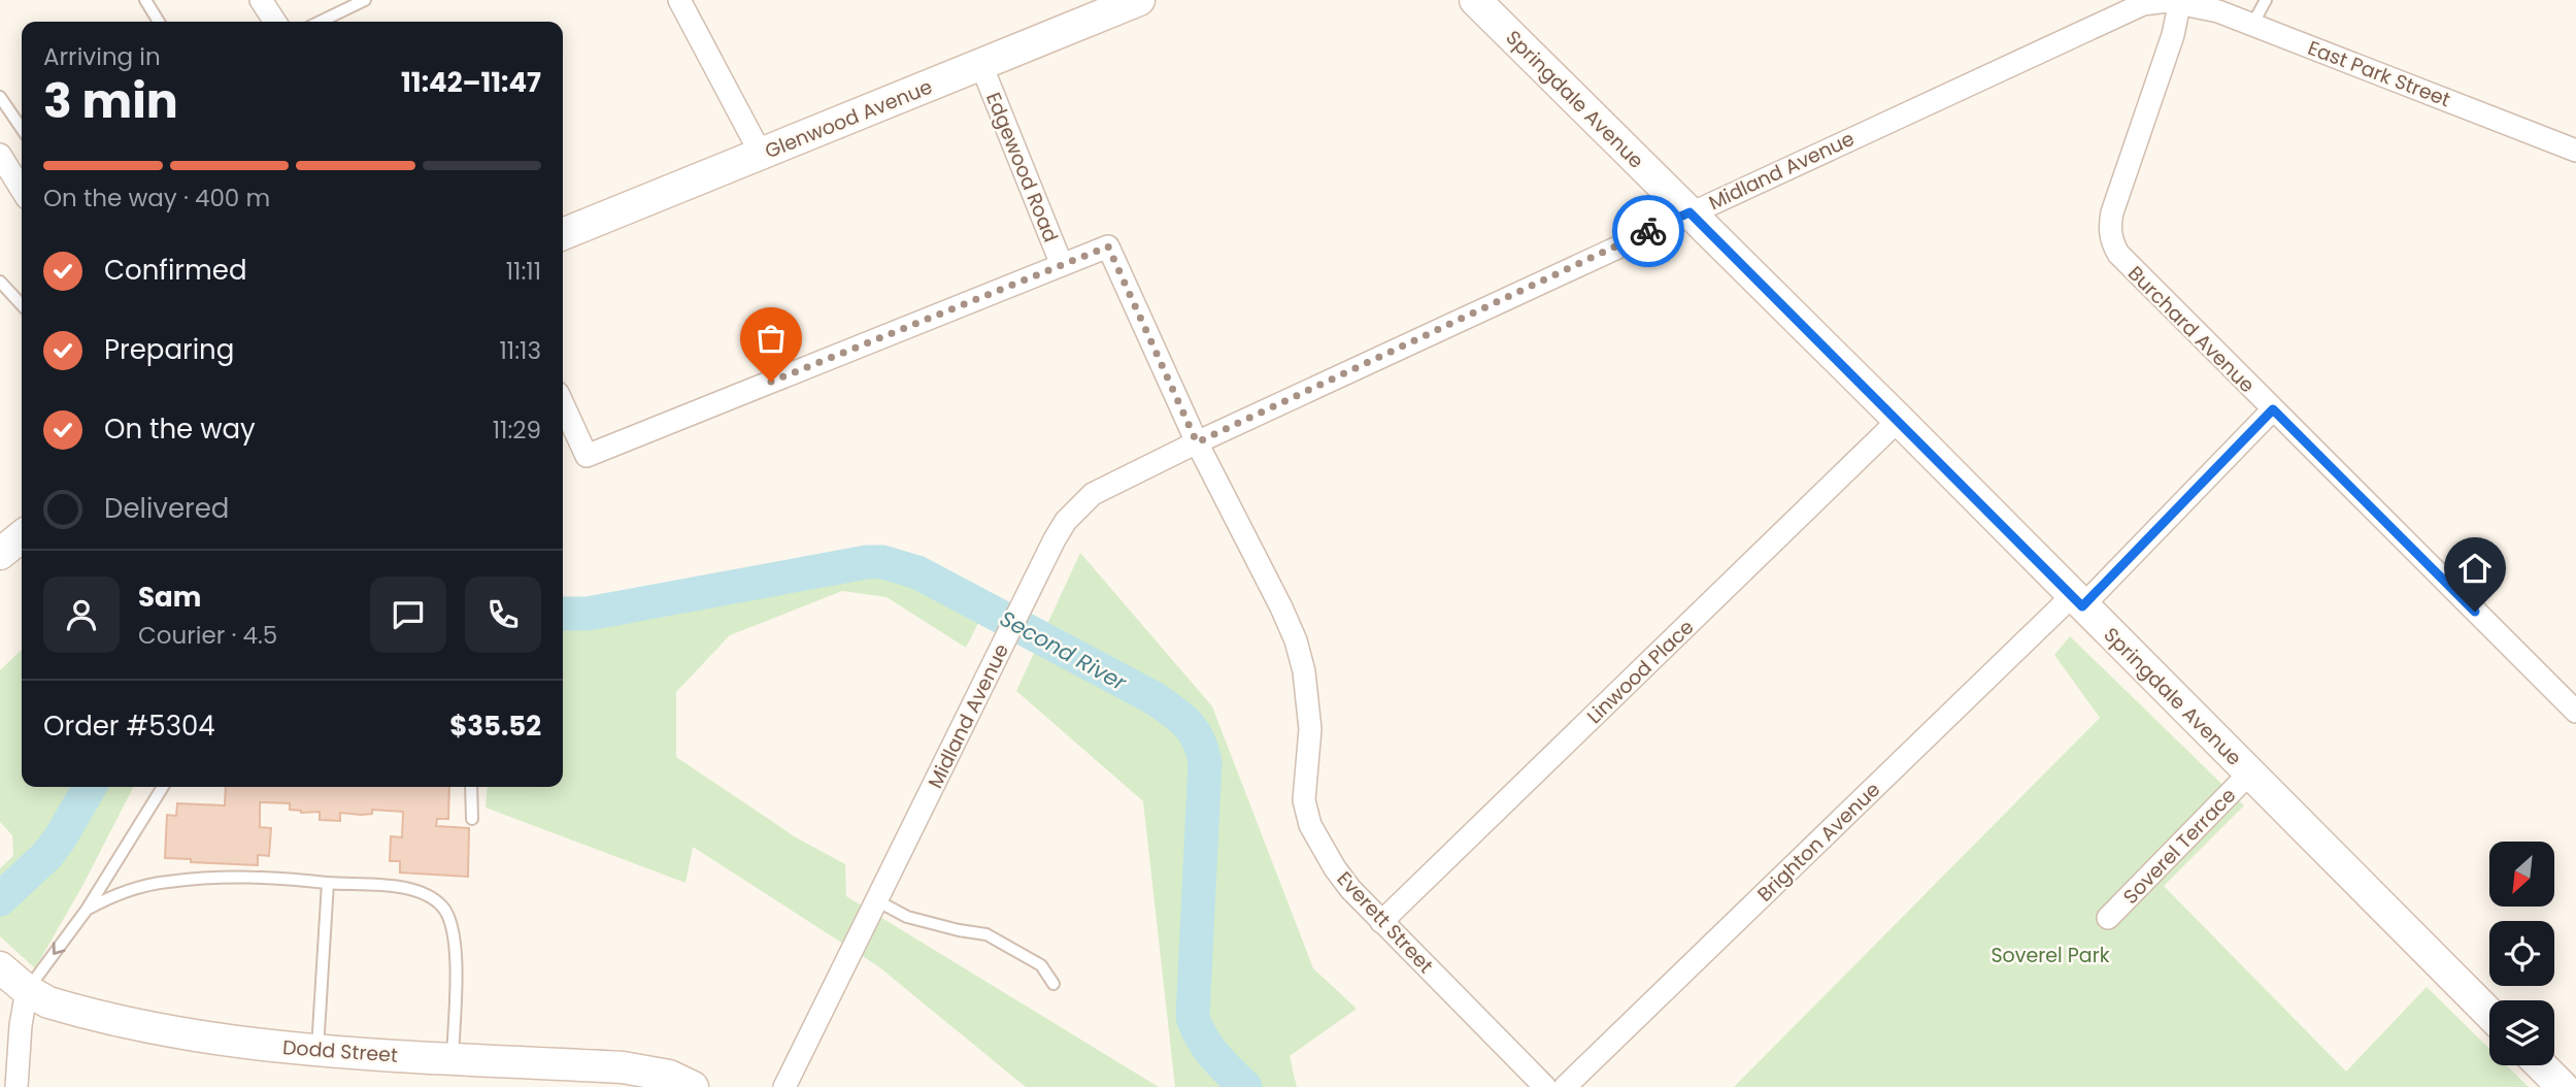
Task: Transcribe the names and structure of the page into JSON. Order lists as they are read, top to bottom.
{
  "streets": {
    "street": [
      "East Park Street",
      "Springdale Avenue",
      "Glenwood Avenue",
      "Edgewood Road",
      "Midland Avenue",
      "Burchard Avenue",
      "Linwood Place",
      "Brighton Avenue",
      "Soverel Terrace",
      "Everett Street",
      "Dodd Street"
    ]
  },
  "crossings": [
    ["East Park Street", "Midland Avenue"],
    ["East Park Street", "Burchard Avenue"],
    ["Springdale Avenue", "Midland Avenue"],
    ["Springdale Avenue", "Linwood Place"],
    ["Springdale Avenue", "Brighton Avenue"],
    ["Springdale Avenue", "Soverel Terrace"],
    ["Glenwood Avenue", "Edgewood Road"],
    ["Edgewood Road", "Midland Avenue"],
    ["Edgewood Road", "Everett Street"],
    ["Midland Avenue", "Burchard Avenue"],
    ["Midland Avenue", "Everett Street"],
    ["Burchard Avenue", "Brighton Avenue"],
    ["Linwood Place", "Everett Street"]
  ],
  "water": ["Second River"],
  "parks": ["Soverel Park"],
  "north": "bottom left",
  "page": {
    "heading": ["3 min", "Arriving in", "11:42–11:47"],
    "panel": [
      "Sam",
      "Courier · 4.5",
      "Order #5304",
      "$35.52"
    ],
    "bar": "On the way · 400 m",
    "list": [
      ["Confirmed", "11:11"],
      ["Preparing", "11:13"],
      ["On the way", "11:29"],
      "Delivered"
    ]
  }
}
